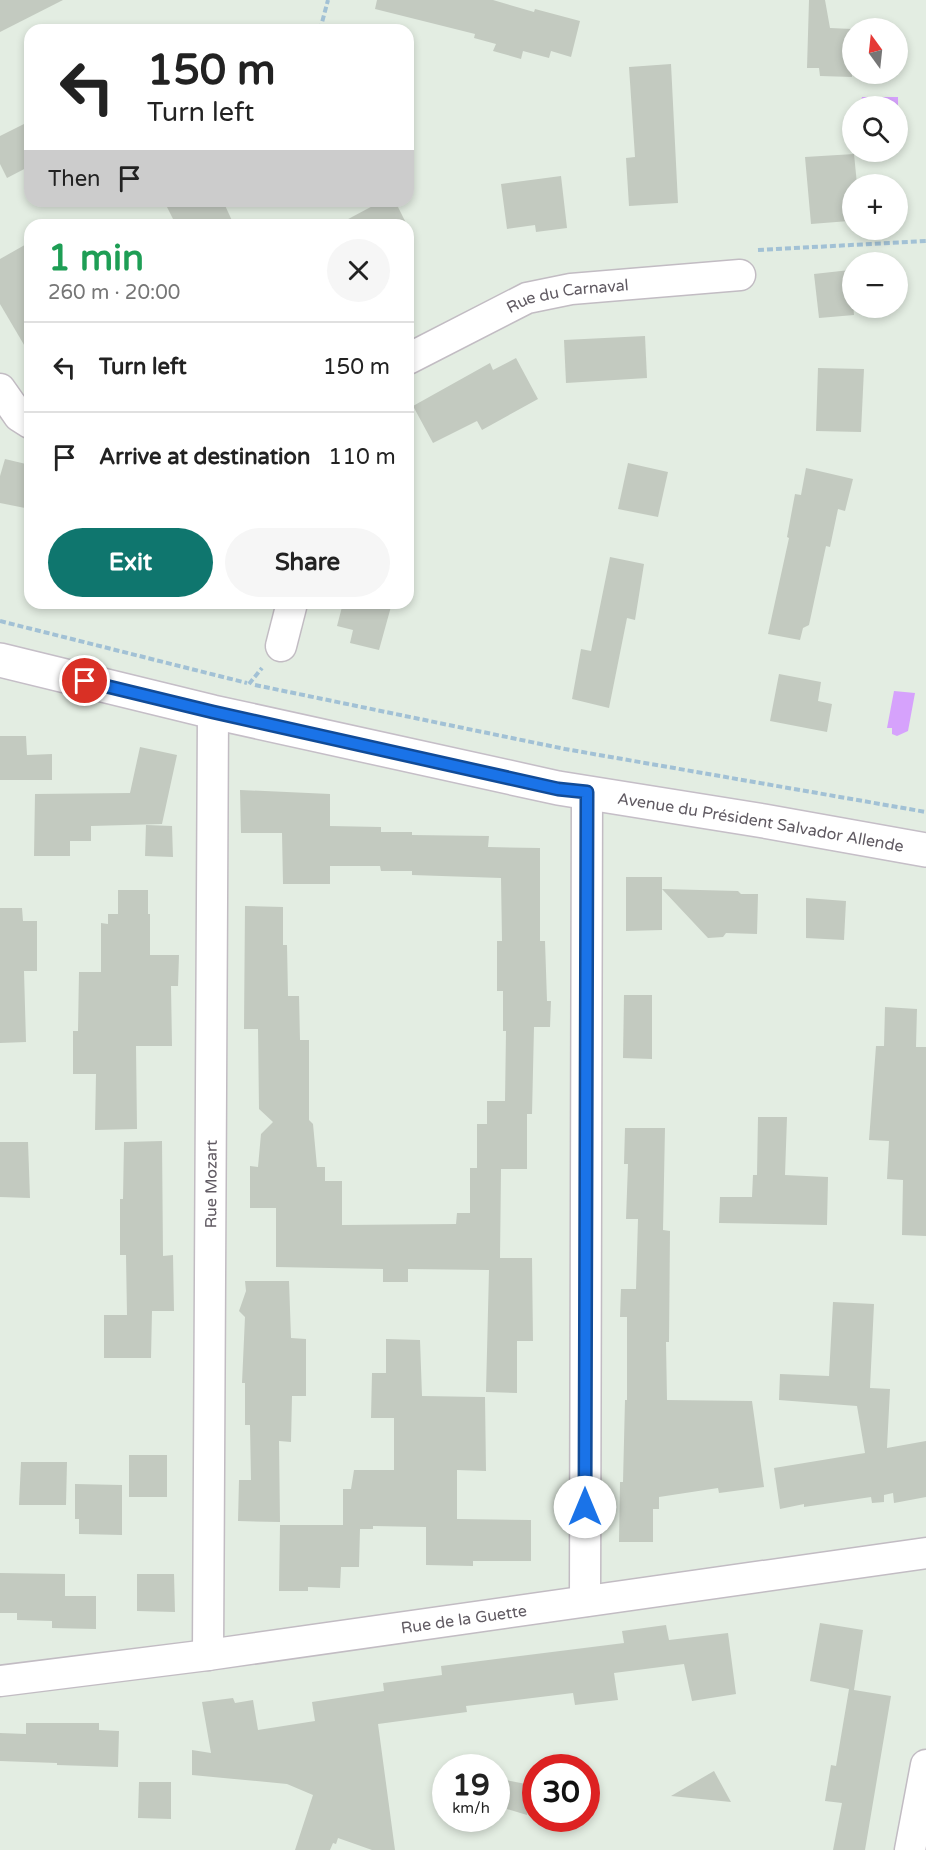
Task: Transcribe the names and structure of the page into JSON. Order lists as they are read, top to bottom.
{
  "streets": {
    "street": [
      "Rue du Carnaval",
      "Avenue du Président Salvador Allende",
      "Rue Mozart",
      "Rue de la Guette"
    ]
  },
  "crossings": [
    ["Avenue du Président Salvador Allende", "Rue Mozart"],
    ["Rue Mozart", "Rue de la Guette"]
  ],
  "north": "top",
  "page": {
    "map_buttons": ["+", "−"],
    "turn": ["150 m", "Turn left"],
    "then": "Then",
    "heading": ["1 min", "260 m · 20:00"],
    "list": [
      {
        "name": "Turn left",
        "value": "150 m"
      },
      {
        "name": "Arrive at destination",
        "value": "110 m"
      }
    ],
    "buttons": ["Exit", "Share"],
    "speed": "19 km/h",
    "limit": "30"
  }
}
